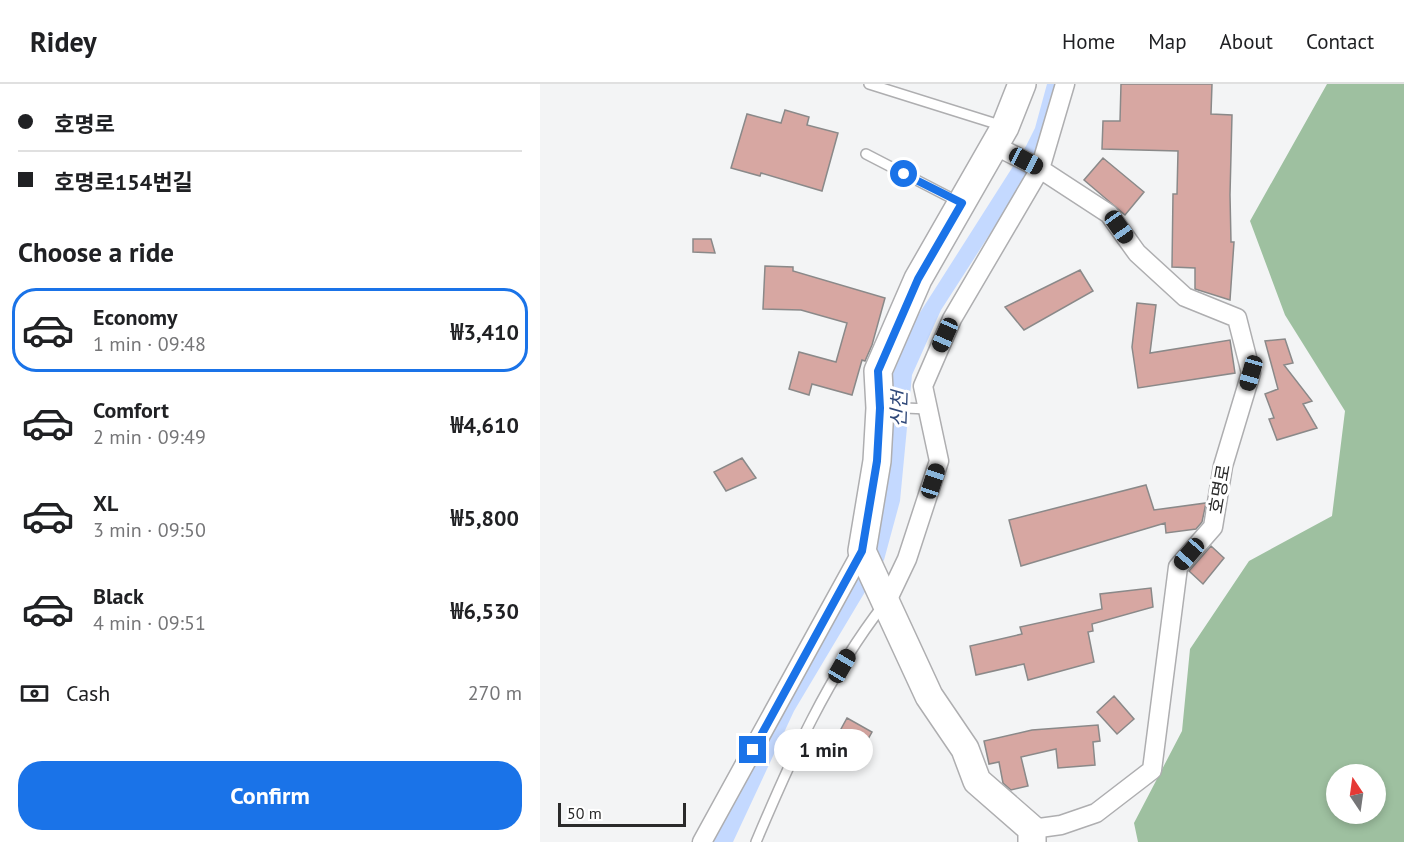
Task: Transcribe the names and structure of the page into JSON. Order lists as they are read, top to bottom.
{
  "streets": {
    "street": ["호명로"]
  },
  "water": ["신천"],
  "scale_bar": "50 m",
  "north": "top",
  "page": {
    "header": "Ridey",
    "nav": [
      "Home",
      "Map",
      "About",
      "Contact"
    ],
    "banner": ["호명로", "호명로154번길"],
    "heading": "Choose a ride",
    "list": [
      {
        "name": "Economy",
        "note": "1 min · 09:48",
        "value": "₩3,410"
      },
      {
        "name": "Comfort",
        "note": "2 min · 09:49",
        "value": "₩4,610"
      },
      {
        "name": "XL",
        "note": "3 min · 09:50",
        "value": "₩5,800"
      },
      {
        "name": "Black",
        "note": "4 min · 09:51",
        "value": "₩6,530"
      }
    ],
    "pay": ["Cash", "270 m"],
    "bubble": "1 min",
    "buttons": "Confirm",
    "scale": "50 m"
  }
}
